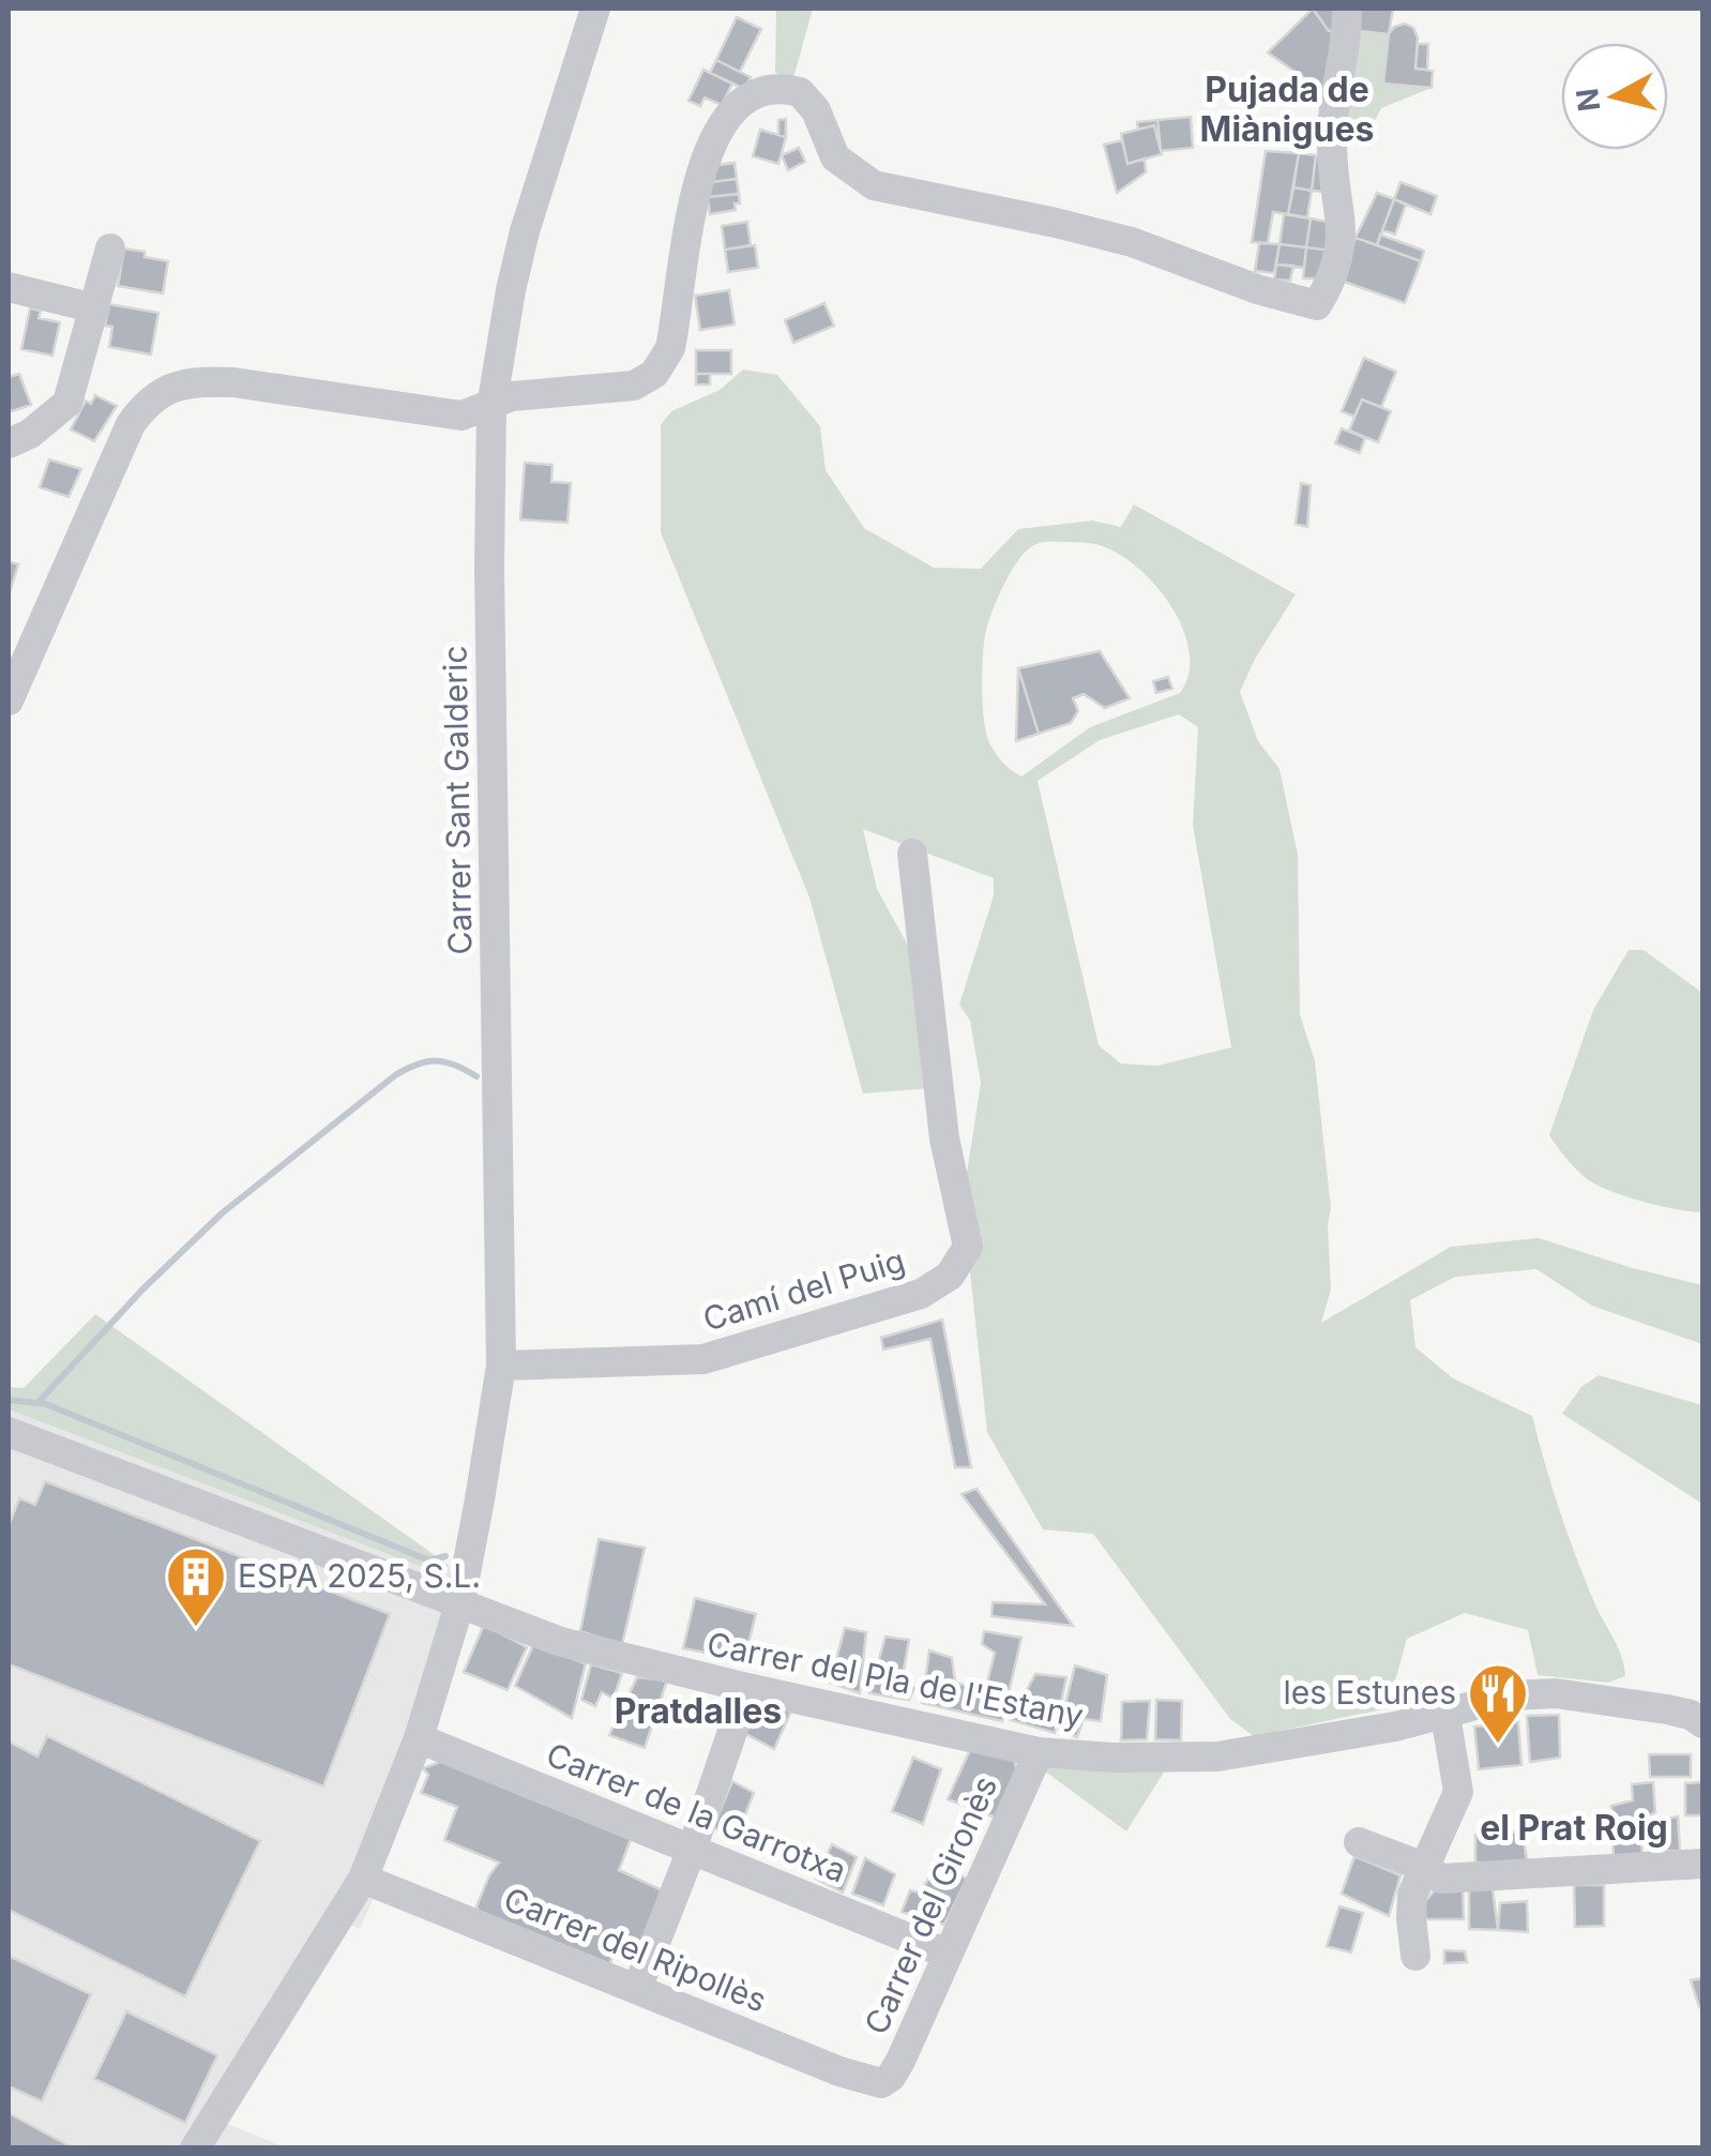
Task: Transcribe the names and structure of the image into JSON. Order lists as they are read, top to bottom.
{
  "streets": {
    "street": [
      "Carrer Sant Galderic",
      "Camí del Puig",
      "Carrer del Pla de l'Estany",
      "Carrer de la Garrotxa",
      "Carrer del Gironès",
      "Carrer del Ripollès"
    ]
  },
  "crossings": [
    ["Carrer Sant Galderic", "Camí del Puig"],
    ["Carrer Sant Galderic", "Carrer del Pla de l'Estany"],
    ["Carrer Sant Galderic", "Carrer de la Garrotxa"],
    ["Carrer Sant Galderic", "Carrer del Ripollès"],
    ["Carrer del Pla de l'Estany", "Carrer del Gironès"],
    ["Carrer de la Garrotxa", "Carrer del Gironès"],
    ["Carrer del Gironès", "Carrer del Ripollès"]
  ],
  "districts": ["Pujada de Miànigues", "Pratdalles", "el Prat Roig"],
  "places": {
    "building": ["ESPA 2025, S.L."],
    "restaurant": ["les Estunes"]
  },
  "north": "left"
}
